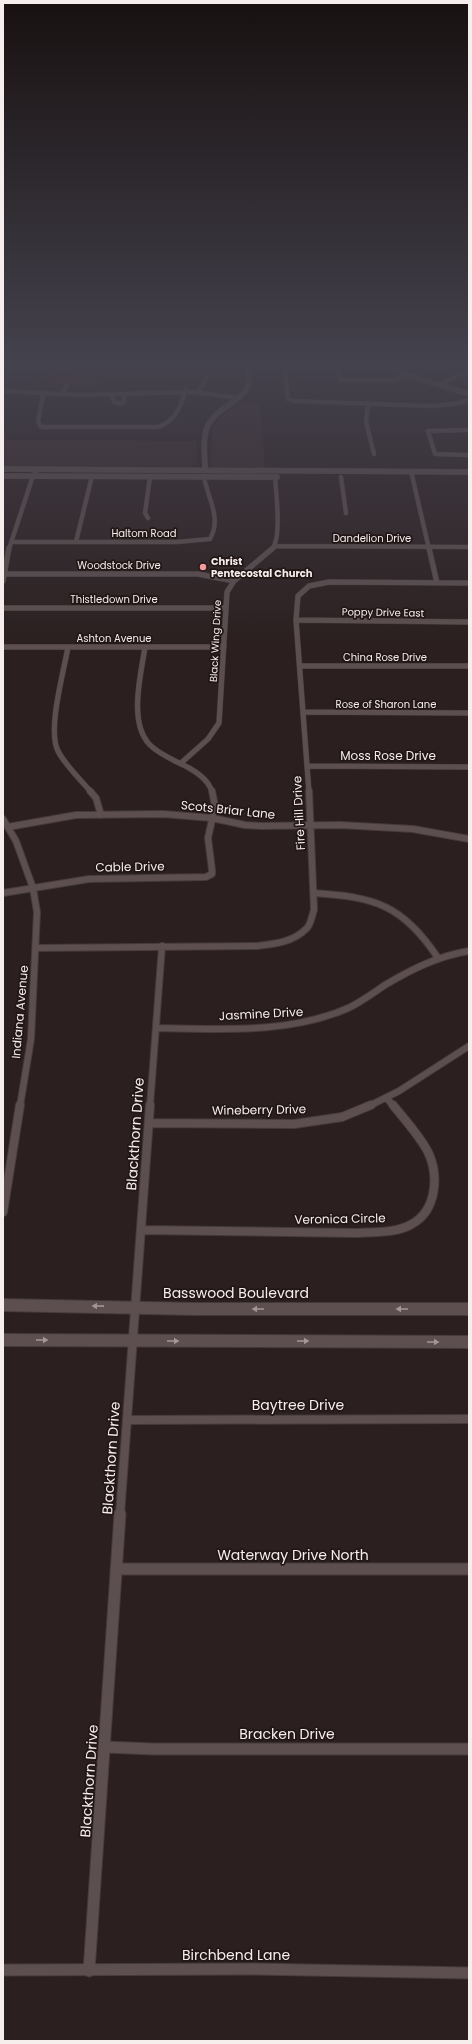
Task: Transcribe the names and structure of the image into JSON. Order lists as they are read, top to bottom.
{
  "streets": {
    "main road": ["Basswood Boulevard"],
    "street": [
      "Haltom Road",
      "Dandelion Drive",
      "Woodstock Drive",
      "Thistledown Drive",
      "Poppy Drive East",
      "Ashton Avenue",
      "Black Wing Drive",
      "China Rose Drive",
      "Rose of Sharon Lane",
      "Moss Rose Drive",
      "Scots Briar Lane",
      "Fire Hill Drive",
      "Cable Drive",
      "Indiana Avenue",
      "Jasmine Drive",
      "Wineberry Drive",
      "Blackthorn Drive",
      "Veronica Circle",
      "Baytree Drive",
      "Waterway Drive North",
      "Bracken Drive",
      "Birchbend Lane"
    ]
  },
  "crossings": [
    ["Dandelion Drive", "Black Wing Drive"],
    ["Woodstock Drive", "Black Wing Drive"],
    ["Thistledown Drive", "Black Wing Drive"],
    ["Poppy Drive East", "Fire Hill Drive"],
    ["Ashton Avenue", "Black Wing Drive"],
    ["Ashton Avenue", "Cable Drive"],
    ["Black Wing Drive", "Cable Drive"],
    ["China Rose Drive", "Fire Hill Drive"],
    ["Rose of Sharon Lane", "Fire Hill Drive"],
    ["Moss Rose Drive", "Fire Hill Drive"],
    ["Scots Briar Lane", "Fire Hill Drive"],
    ["Scots Briar Lane", "Cable Drive"],
    ["Scots Briar Lane", "Indiana Avenue"],
    ["Fire Hill Drive", "Indiana Avenue"],
    ["Fire Hill Drive", "Blackthorn Drive"],
    ["Cable Drive", "Indiana Avenue"],
    ["Jasmine Drive", "Blackthorn Drive"],
    ["Wineberry Drive", "Blackthorn Drive"],
    ["Wineberry Drive", "Veronica Circle"],
    ["Blackthorn Drive", "Veronica Circle"],
    ["Blackthorn Drive", "Basswood Boulevard"],
    ["Blackthorn Drive", "Baytree Drive"],
    ["Blackthorn Drive", "Waterway Drive North"],
    ["Blackthorn Drive", "Bracken Drive"],
    ["Blackthorn Drive", "Birchbend Lane"]
  ],
  "places": ["Christ Pentecostal Church"]
}
